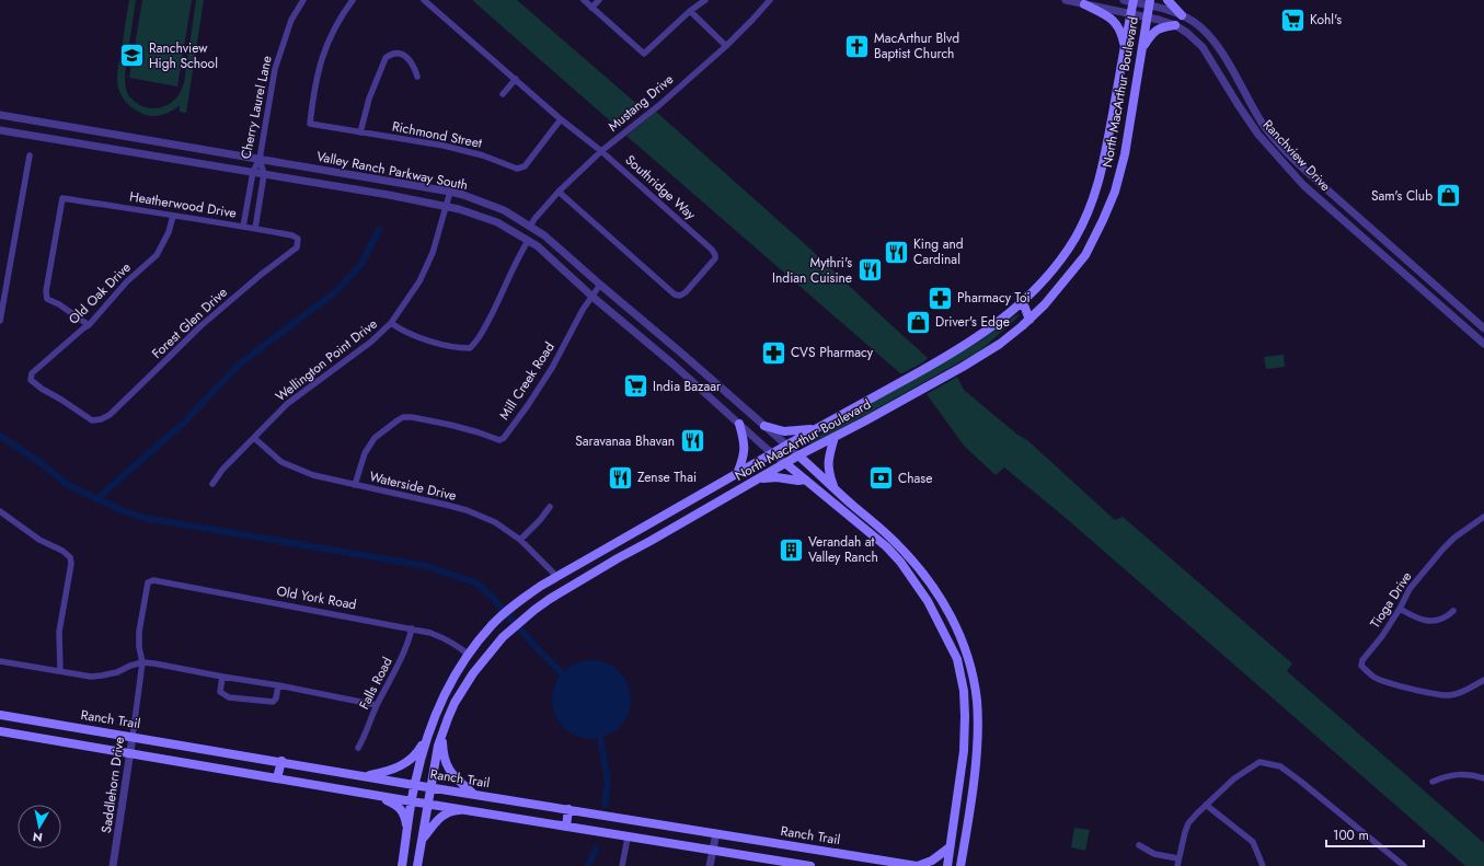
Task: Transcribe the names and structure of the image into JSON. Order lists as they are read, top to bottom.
{
  "streets": {
    "main road": ["North MacArthur Boulevard", "Ranch Trail"],
    "street": [
      "Mustang Drive",
      "Cherry Laurel Lane",
      "Richmond Street",
      "Ranchview Drive",
      "Valley Ranch Parkway South",
      "Southridge Way",
      "Heatherwood Drive",
      "Old Oak Drive",
      "Forest Glen Drive",
      "Wellington Point Drive",
      "Mill Creek Road",
      "Waterside Drive",
      "Old York Road",
      "Tioga Drive",
      "Falls Road",
      "Saddlehorn Drive"
    ]
  },
  "crossings": [
    ["North MacArthur Boulevard", "Ranchview Drive"],
    ["North MacArthur Boulevard", "Valley Ranch Parkway South"],
    ["North MacArthur Boulevard", "Waterside Drive"],
    ["North MacArthur Boulevard", "Old York Road"],
    ["North MacArthur Boulevard", "Ranch Trail"],
    ["Mustang Drive", "Valley Ranch Parkway South"],
    ["Mustang Drive", "Southridge Way"],
    ["Cherry Laurel Lane", "Valley Ranch Parkway South"],
    ["Cherry Laurel Lane", "Heatherwood Drive"],
    ["Richmond Street", "Southridge Way"],
    ["Valley Ranch Parkway South", "Wellington Point Drive"],
    ["Valley Ranch Parkway South", "Mill Creek Road"],
    ["Heatherwood Drive", "Old Oak Drive"],
    ["Heatherwood Drive", "Forest Glen Drive"],
    ["Old Oak Drive", "Forest Glen Drive"],
    ["Wellington Point Drive", "Waterside Drive"],
    ["Mill Creek Road", "Waterside Drive"],
    ["Old York Road", "Falls Road"],
    ["Old York Road", "Saddlehorn Drive"],
    ["Ranch Trail", "Saddlehorn Drive"]
  ],
  "places": {
    "supermarket": ["Kohl's", "India Bazaar"],
    "church": ["MacArthur Blvd Baptist Church"],
    "school or university": ["Ranchview High School"],
    "shop": ["Sam's Club", "Driver's Edge"],
    "restaurant": [
      "King and Cardinal",
      "Mythri's Indian Cuisine",
      "Saravanaa Bhavan",
      "Zense Thai"
    ],
    "pharmacy": ["Pharmacy Toi", "CVS Pharmacy"],
    "bank": ["Chase"],
    "building": ["Verandah at Valley Ranch"]
  },
  "scale_bar": "100 m",
  "north": "bottom"
}
